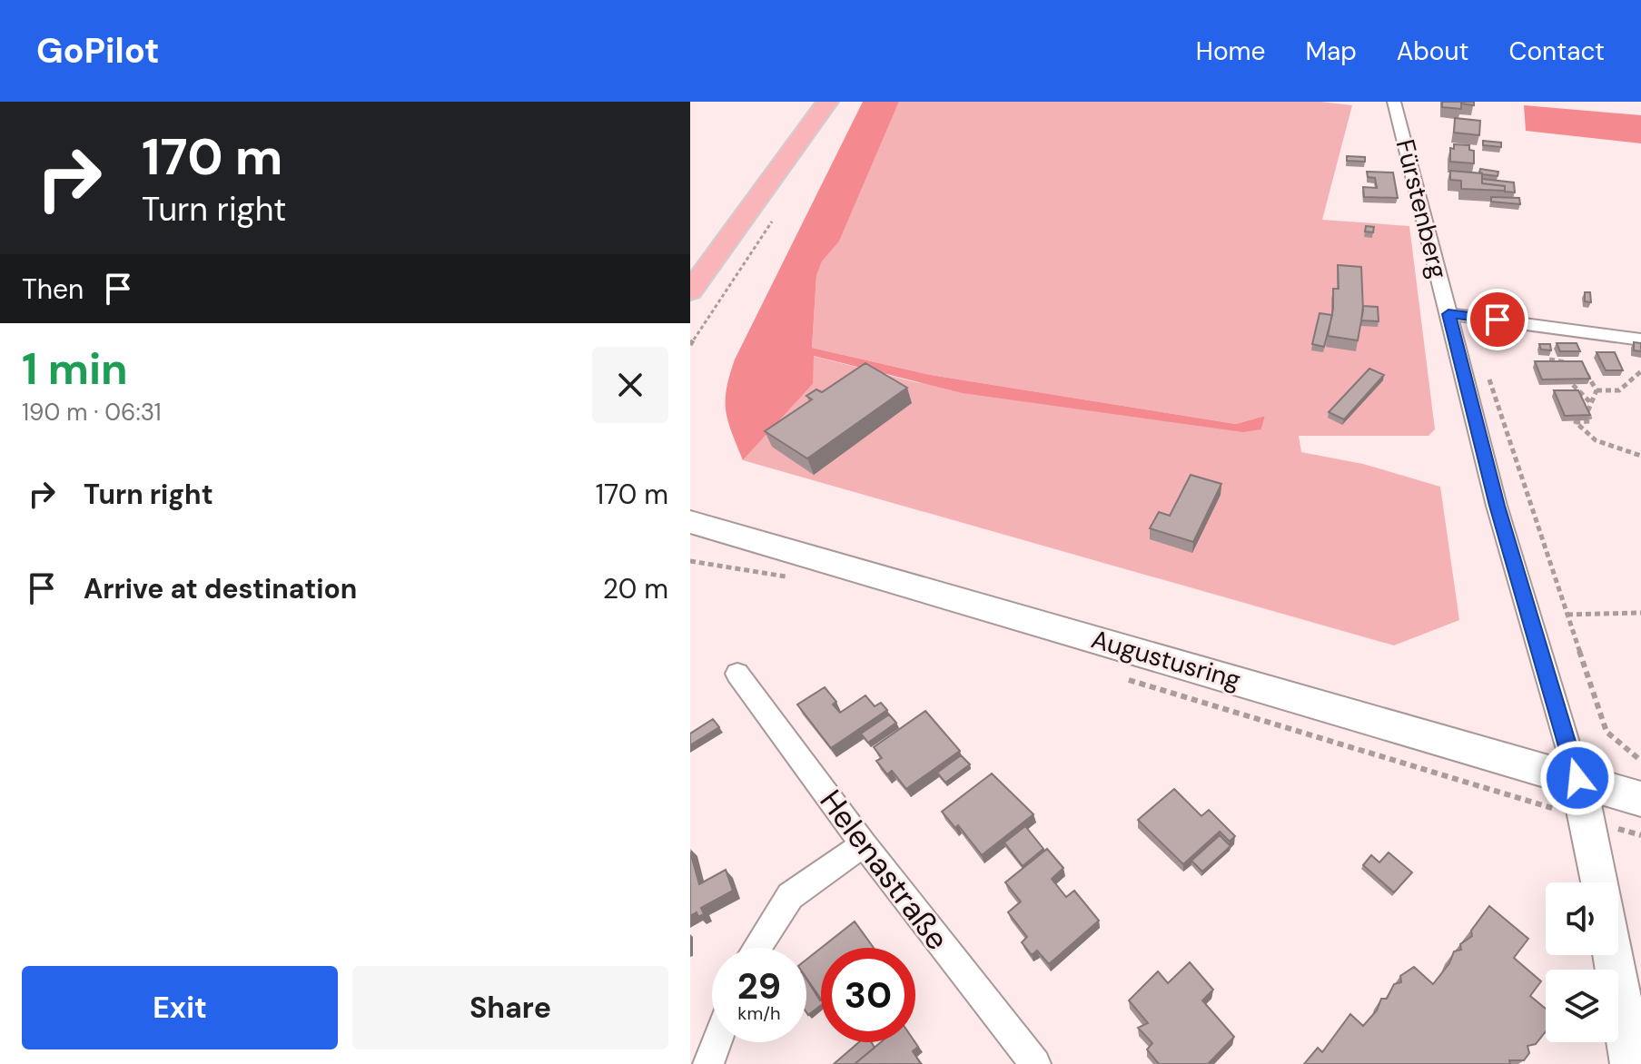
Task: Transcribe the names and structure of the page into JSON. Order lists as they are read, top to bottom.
{
  "streets": {
    "main road": ["Augustusring"],
    "street": ["Fürstenberg", "Helenastraße"]
  },
  "crossings": [
    ["Fürstenberg", "Augustusring"]
  ],
  "page": {
    "header": "GoPilot",
    "nav": [
      "Home",
      "Map",
      "About",
      "Contact"
    ],
    "turn": ["170 m", "Turn right"],
    "then": "Then",
    "heading": ["1 min", "190 m · 06:31"],
    "list": [
      {
        "name": "Turn right",
        "value": "170 m"
      },
      {
        "name": "Arrive at destination",
        "value": "20 m"
      }
    ],
    "speed": "29 km/h",
    "limit": "30",
    "buttons": ["Exit", "Share"]
  }
}
